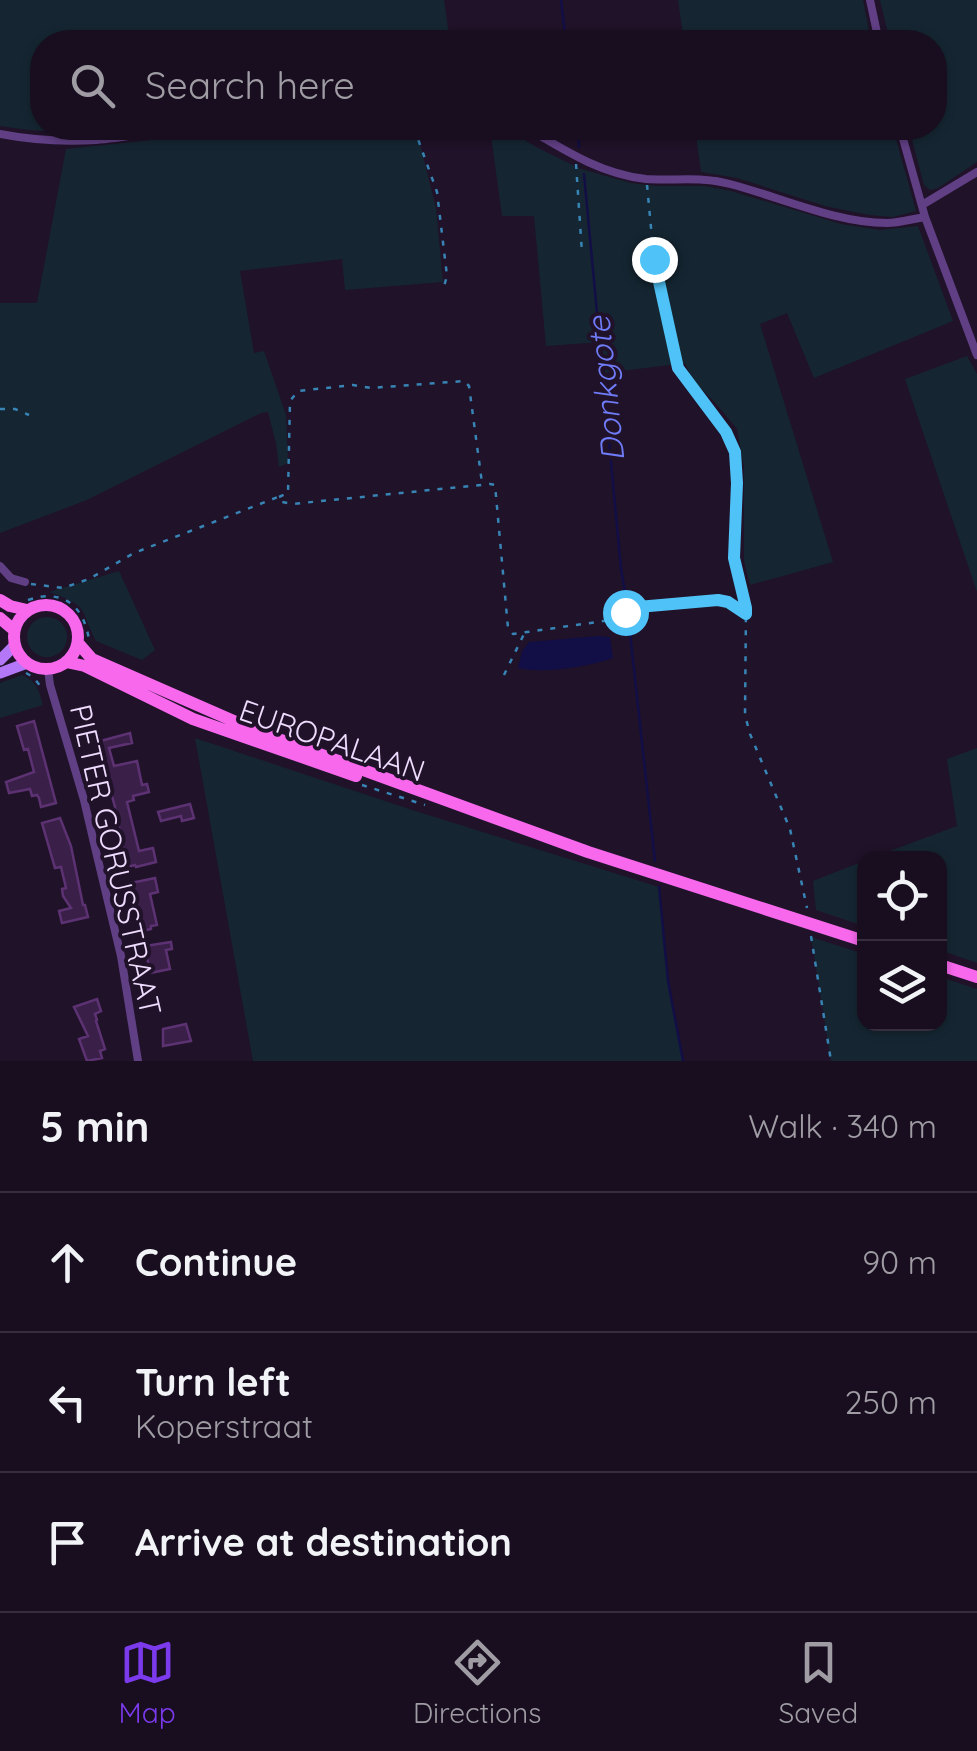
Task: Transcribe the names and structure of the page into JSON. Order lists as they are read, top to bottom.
{
  "streets": {
    "main road": ["EUROPALAAN"],
    "street": ["PIETER GORUSSTRAAT"]
  },
  "crossings": [
    ["EUROPALAAN", "PIETER GORUSSTRAAT"]
  ],
  "water": ["Donkgote"],
  "page": {
    "search": "Search here",
    "heading": ["5 min", "Walk · 340 m"],
    "list": [
      ["Continue", "90 m"],
      ["Turn left", "Koperstraat", "250 m"],
      "Arrive at destination"
    ],
    "nav": ["Map", "Directions", "Saved"]
  }
}
